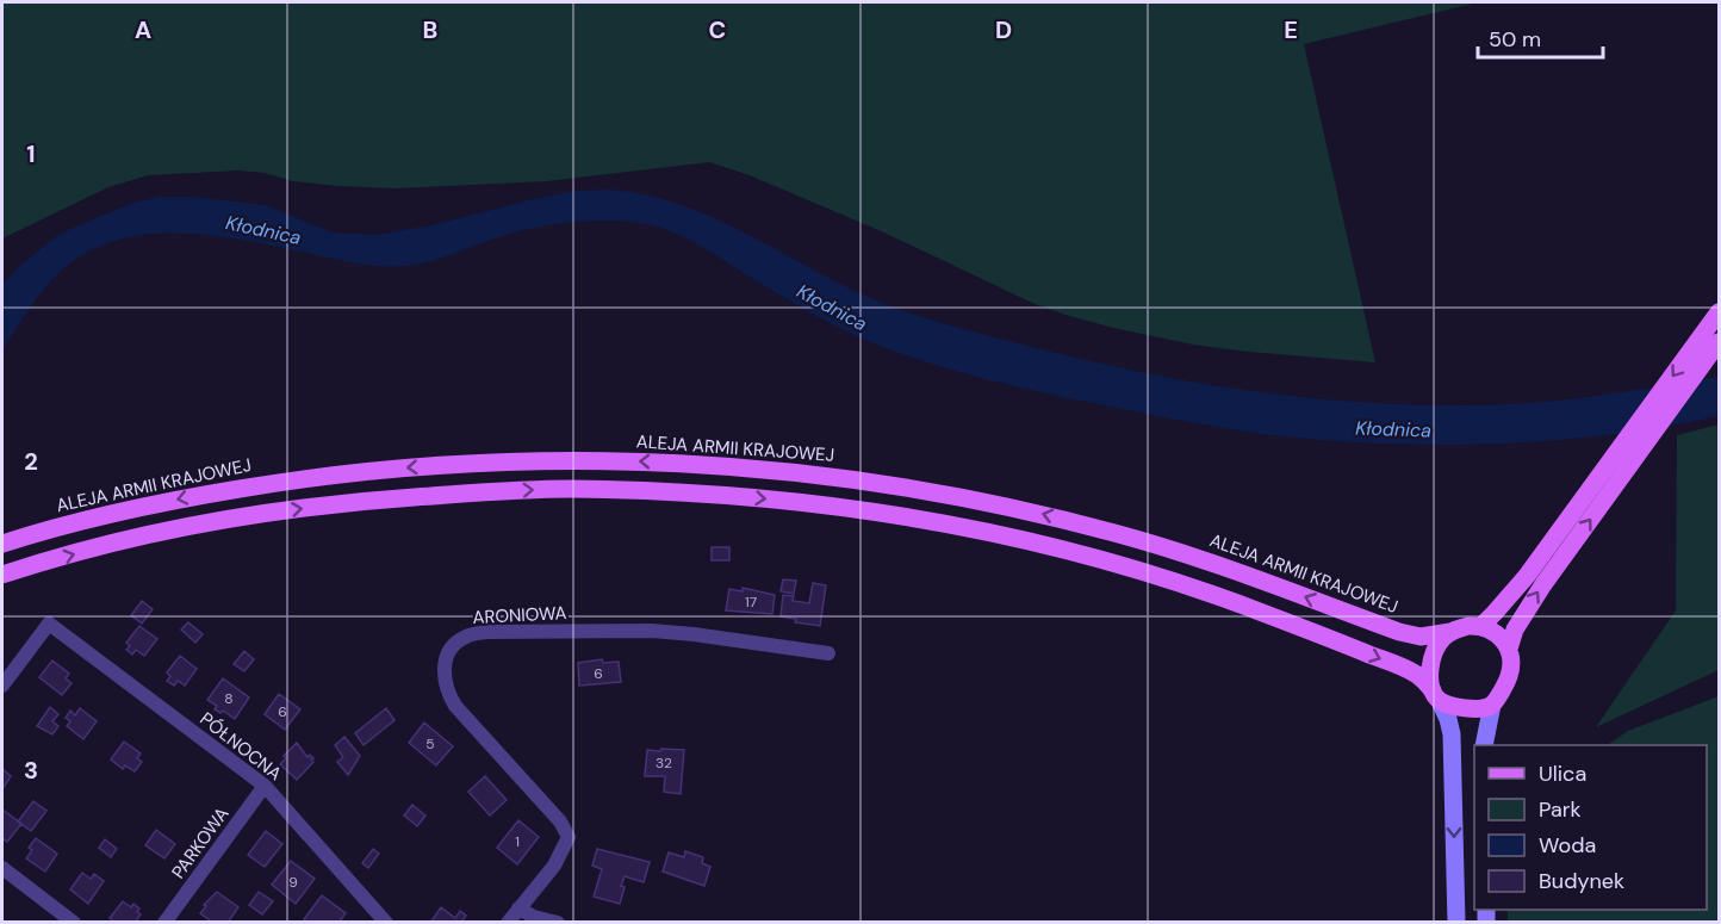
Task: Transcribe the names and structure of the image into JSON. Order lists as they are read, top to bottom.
{
  "streets": {
    "main road": ["ALEJA ARMII KRAJOWEJ"],
    "street": ["ARONIOWA", "PÓŁNOCNA", "PARKOWA"]
  },
  "crossings": [
    ["PÓŁNOCNA", "PARKOWA"]
  ],
  "water": ["Kłodnica"],
  "house_numbers": [
    "17",
    "6",
    "8",
    "6",
    "5",
    "32",
    "1",
    "9"
  ],
  "legend": [
    "Ulica",
    "Park",
    "Woda",
    "Budynek"
  ],
  "scale_bar": "50 m",
  "grid": {
    "columns": [
      "A",
      "B",
      "C",
      "D",
      "E"
    ],
    "rows": ["1", "2", "3"]
  }
}
